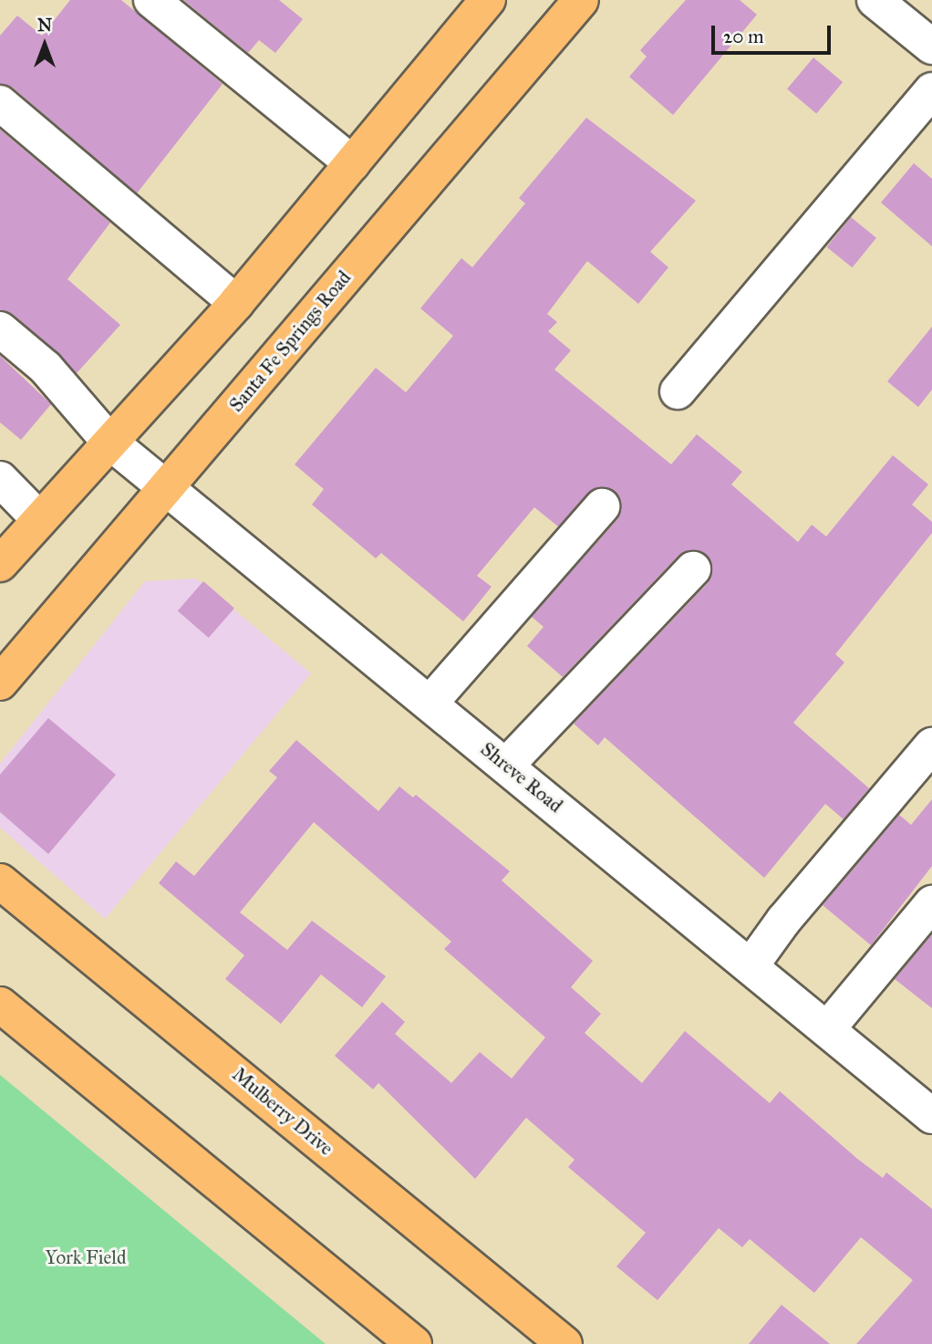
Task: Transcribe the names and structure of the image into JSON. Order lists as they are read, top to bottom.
{
  "streets": {
    "main road": ["Santa Fe Springs Road", "Mulberry Drive"],
    "street": ["Shreve Road"]
  },
  "crossings": [
    ["Santa Fe Springs Road", "Shreve Road"]
  ],
  "parks": ["York Field"],
  "scale_bar": "20 m",
  "north": "top"
}
